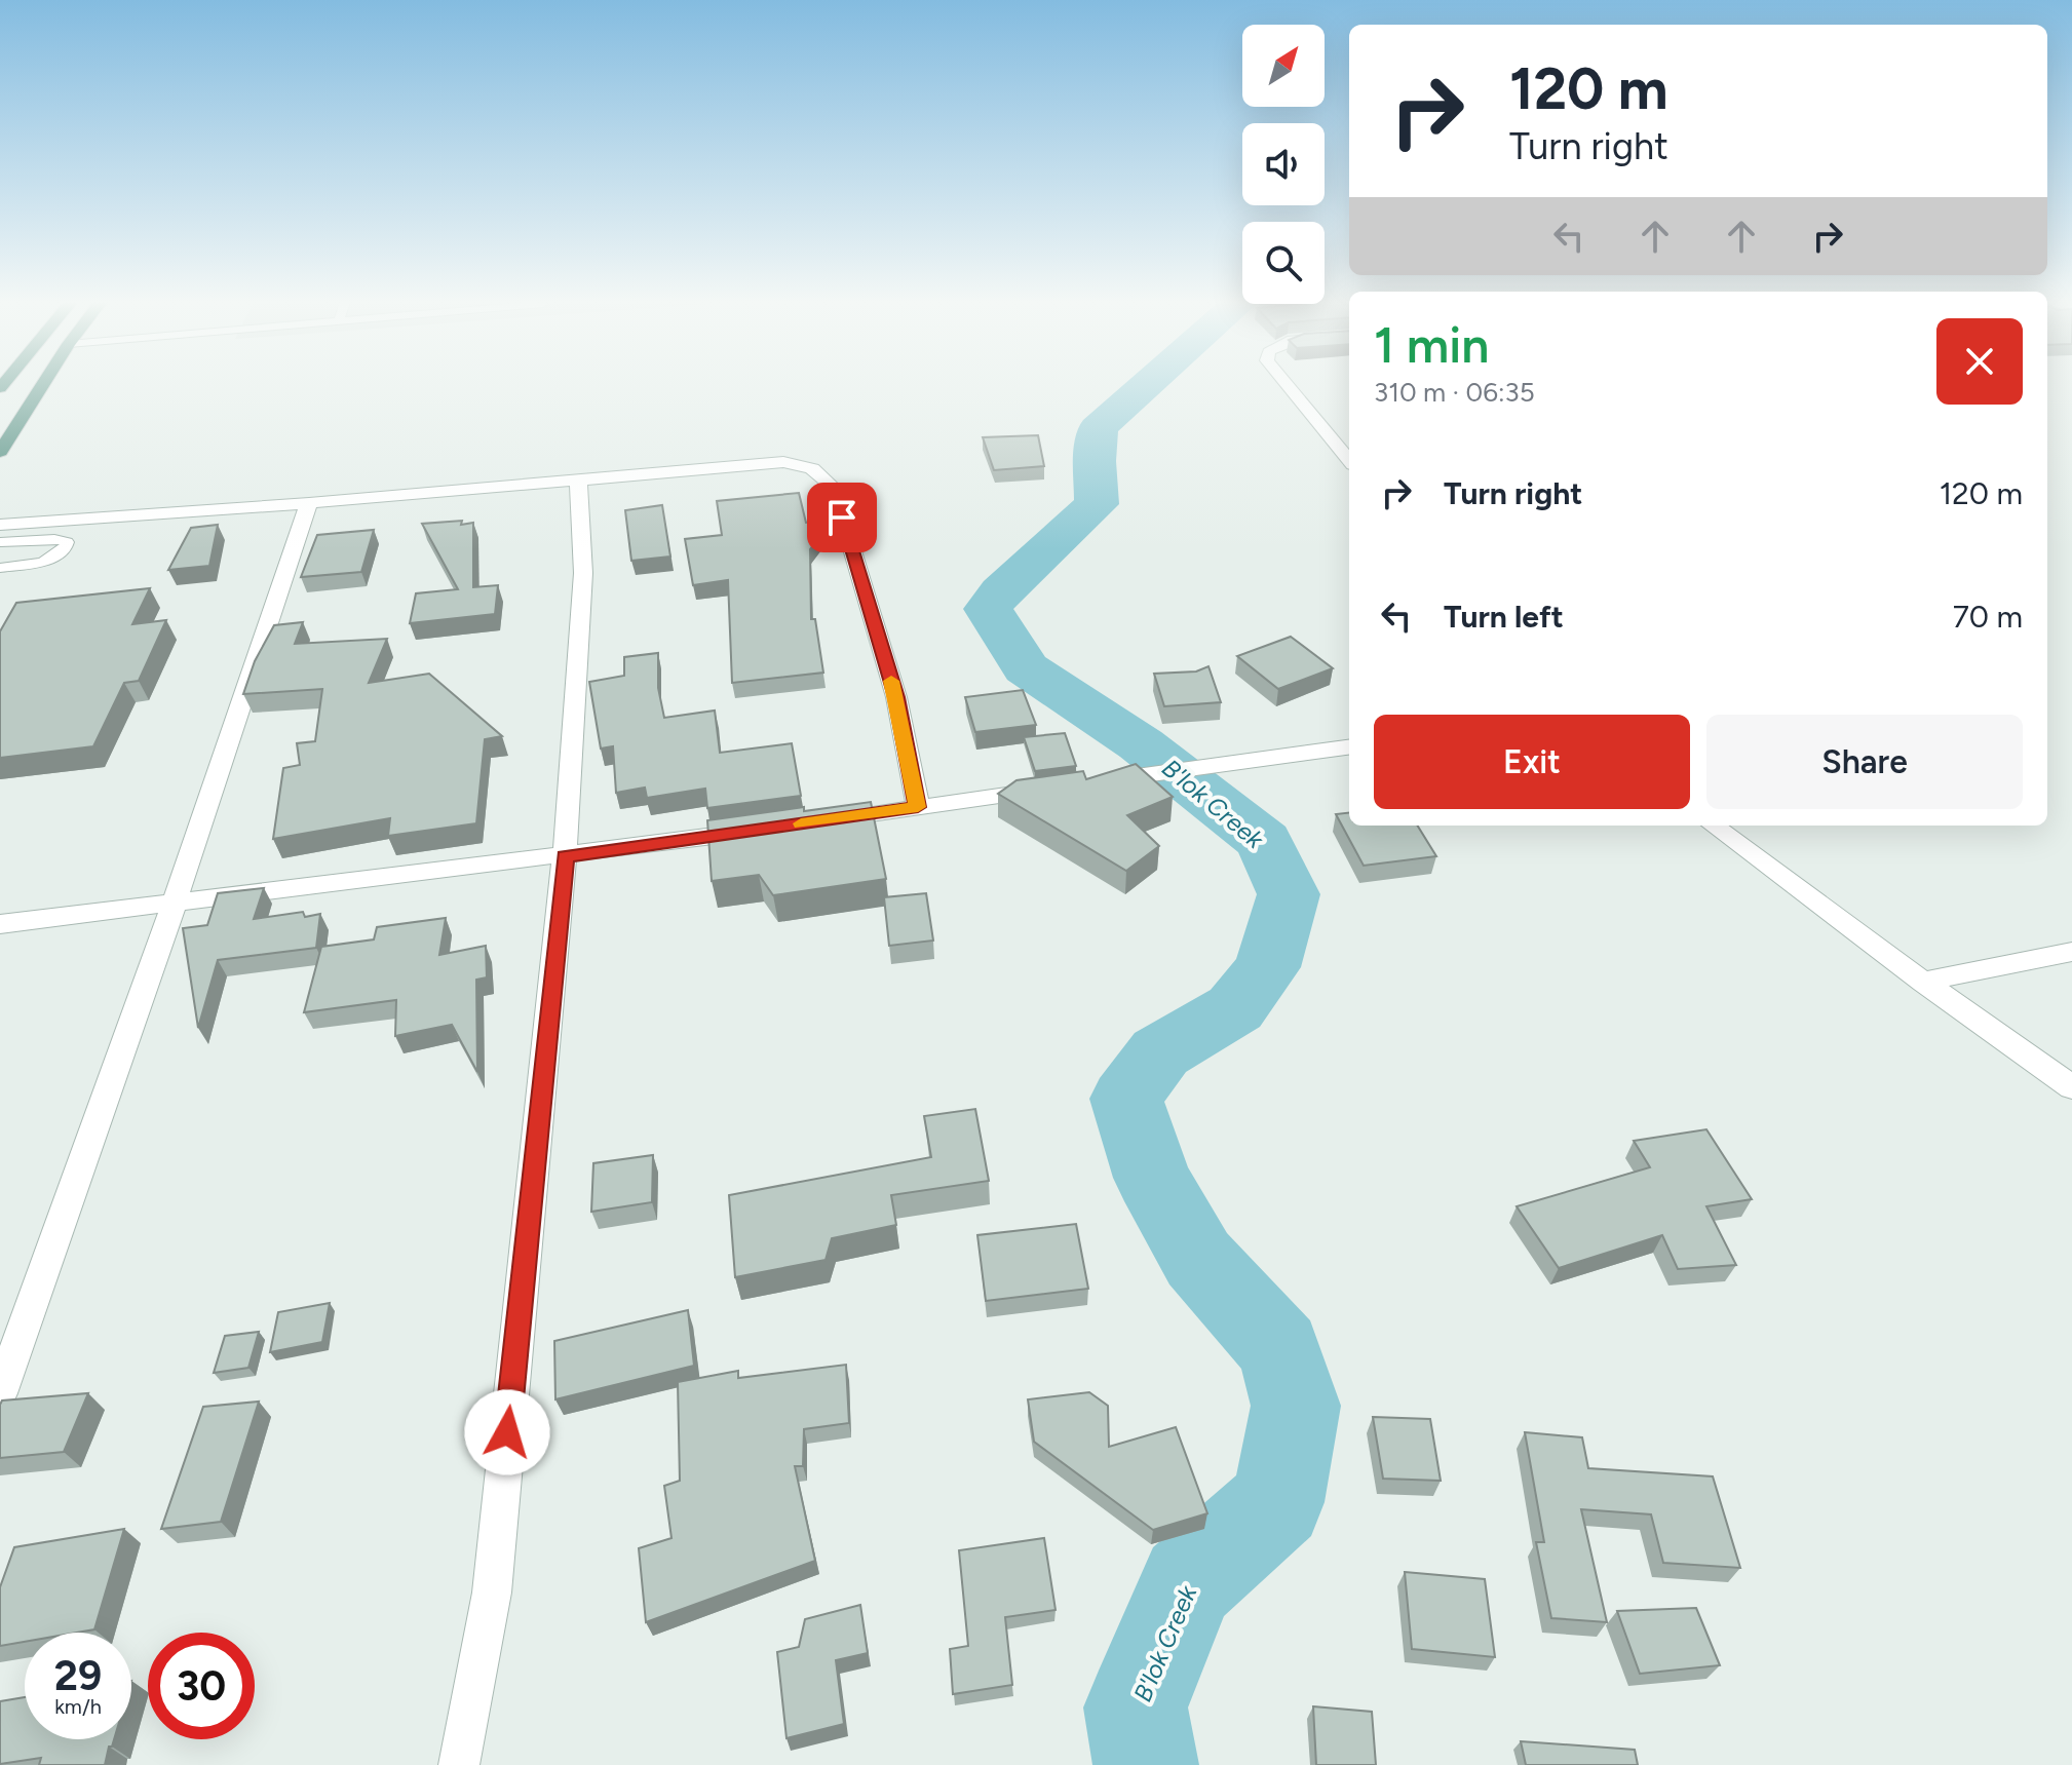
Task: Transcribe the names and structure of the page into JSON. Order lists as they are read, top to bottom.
{
  "water": ["B'lok Creek"],
  "north": "top right",
  "page": {
    "turn": ["120 m", "Turn right"],
    "heading": ["1 min", "310 m · 06:35"],
    "list": [
      {
        "name": "Turn right",
        "value": "120 m"
      },
      {
        "name": "Turn left",
        "value": "70 m"
      }
    ],
    "buttons": ["Exit", "Share"],
    "speed": "29 km/h",
    "limit": "30"
  }
}
